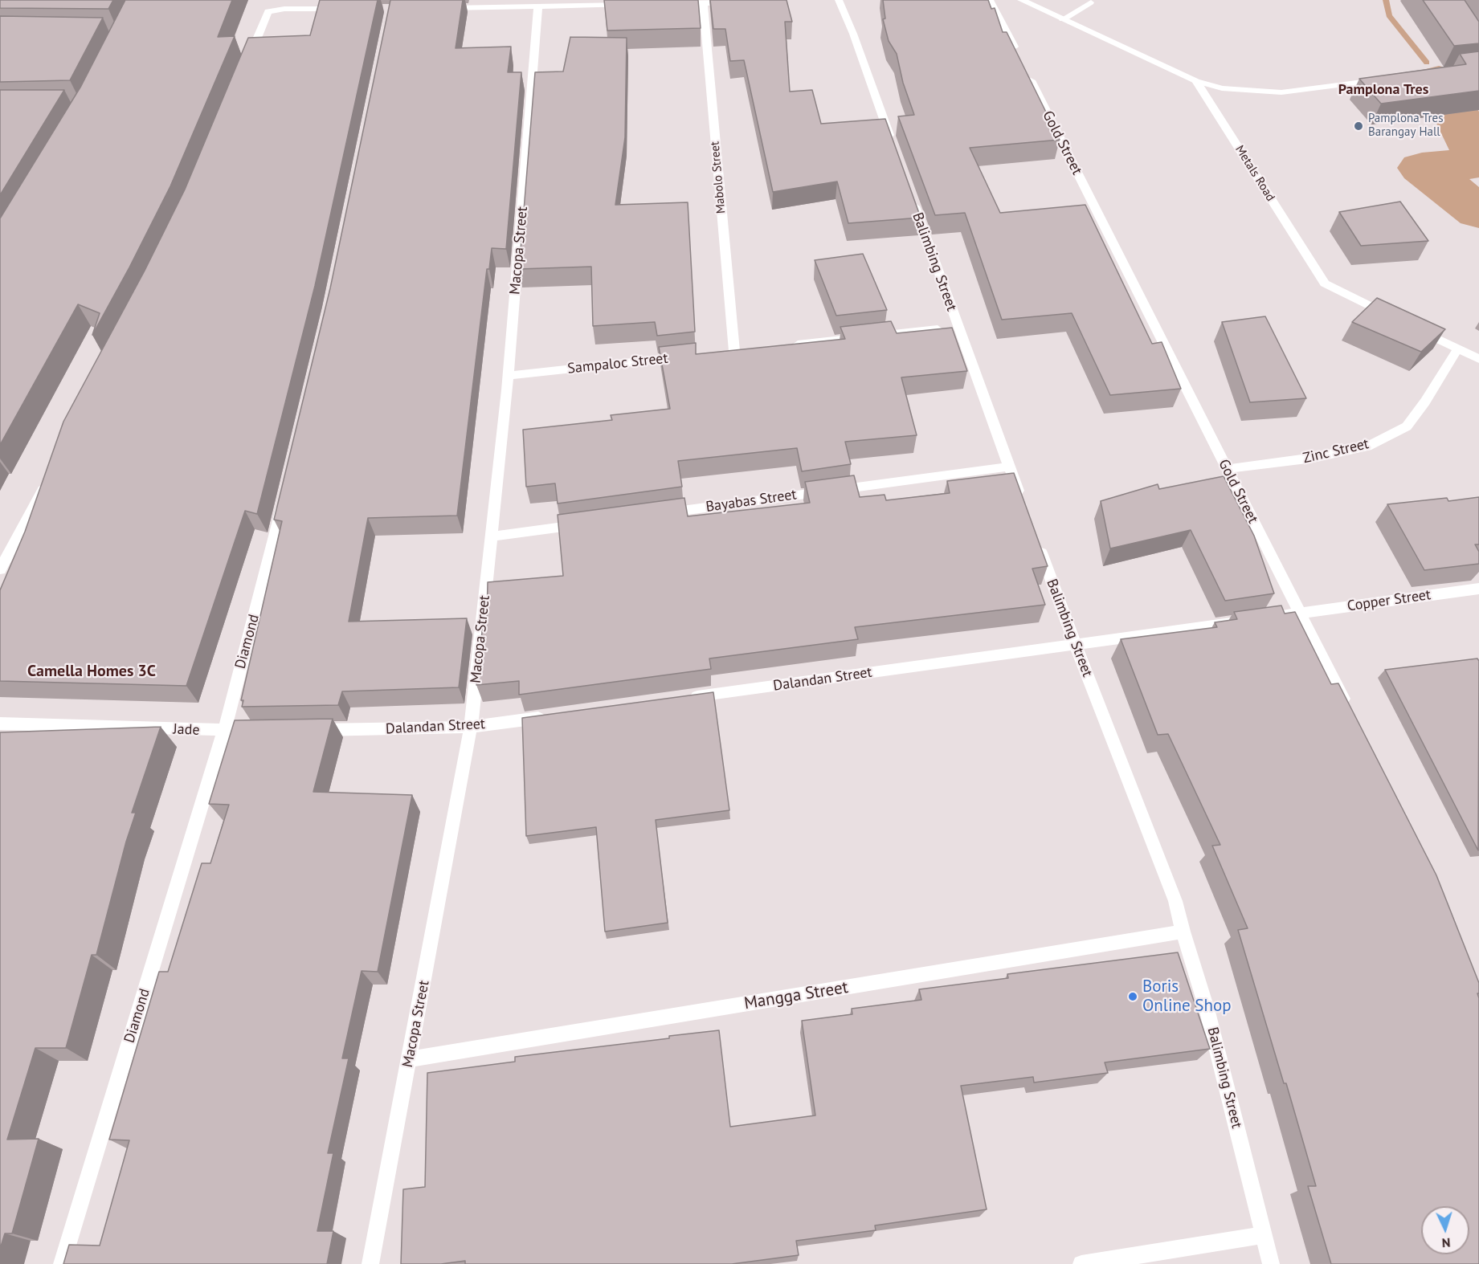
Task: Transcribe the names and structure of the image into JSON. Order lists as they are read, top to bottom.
{
  "streets": {
    "street": [
      "Gold Street",
      "Metals Road",
      "Mabolo Street",
      "Macopa Street",
      "Balimbing Street",
      "Sampaloc Street",
      "Zinc Street",
      "Bayabas Street",
      "Copper Street",
      "Diamond",
      "Dalandan Street",
      "Jade",
      "Mangga Street"
    ]
  },
  "crossings": [
    ["Gold Street", "Zinc Street"],
    ["Gold Street", "Copper Street"],
    ["Macopa Street", "Sampaloc Street"],
    ["Macopa Street", "Dalandan Street"],
    ["Macopa Street", "Mangga Street"],
    ["Balimbing Street", "Bayabas Street"],
    ["Balimbing Street", "Dalandan Street"],
    ["Balimbing Street", "Mangga Street"],
    ["Diamond", "Jade"]
  ],
  "districts": ["Pamplona Tres", "Camella Homes 3C"],
  "places": ["Pamplona Tres Barangay Hall", "Boris Online Shop"],
  "north": "bottom"
}
